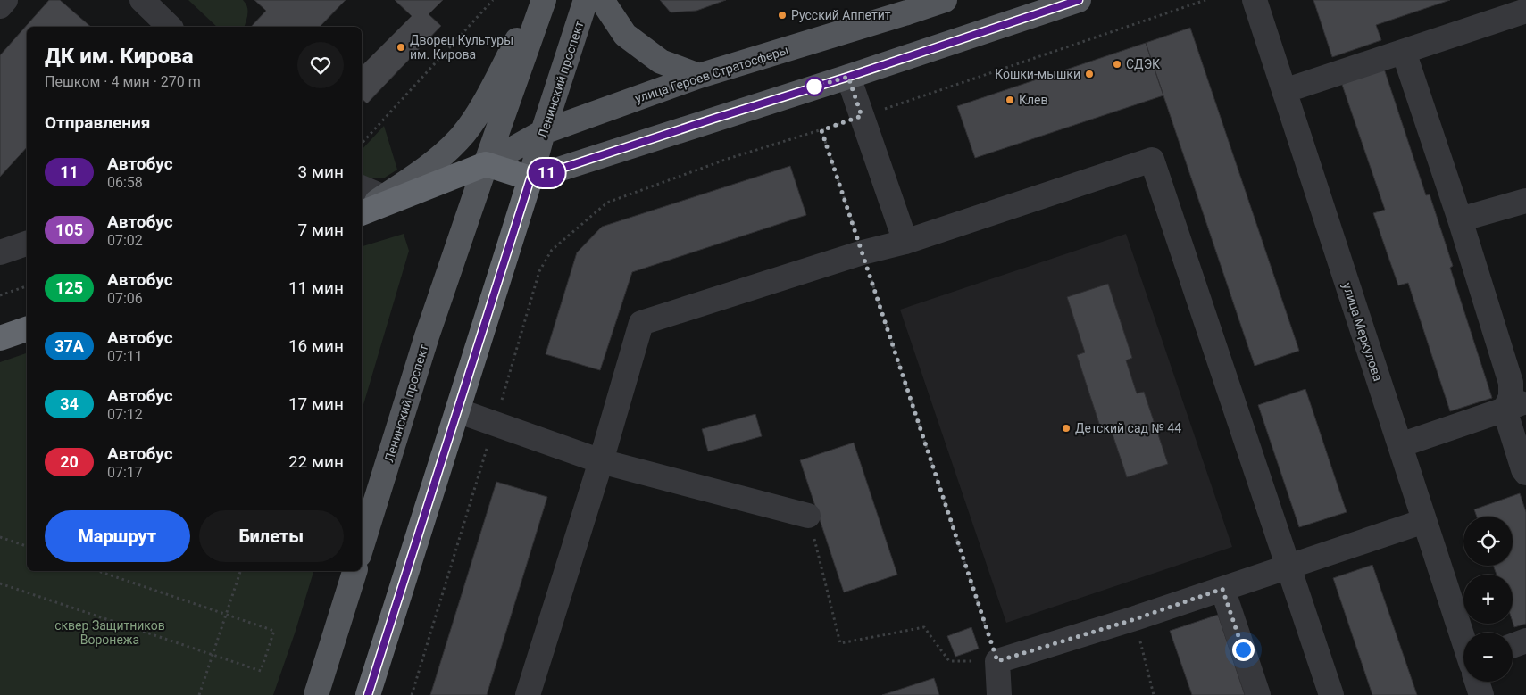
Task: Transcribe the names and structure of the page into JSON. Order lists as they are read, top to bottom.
{
  "streets": {
    "highway": ["улица Героев Стратосферы", "Ленинский проспект"],
    "street": ["улица Меркулова"]
  },
  "crossings": [
    ["улица Героев Стратосферы", "Ленинский проспект"]
  ],
  "parks": ["сквер Защитников Воронежа"],
  "places": [
    "Русский Аппетит",
    "Дворец Культуры им. Кирова",
    "СДЭК",
    "Кошки-мышки",
    "Клев",
    "Детский сад № 44"
  ],
  "lines": ["bus line 11"],
  "page": {
    "on_map": "11",
    "heading": [
      ["ДК им. Кирова", "Пешком · 4 мин · 270 m"],
      "Отправления"
    ],
    "list": [
      {
        "mark": "11",
        "name": "Автобус",
        "note": "06:58",
        "value": "3 мин"
      },
      {
        "mark": "105",
        "name": "Автобус",
        "note": "07:02",
        "value": "7 мин"
      },
      {
        "mark": "125",
        "name": "Автобус",
        "note": "07:06",
        "value": "11 мин"
      },
      {
        "mark": "37А",
        "name": "Автобус",
        "note": "07:11",
        "value": "16 мин"
      },
      {
        "mark": "34",
        "name": "Автобус",
        "note": "07:12",
        "value": "17 мин"
      },
      {
        "mark": "20",
        "name": "Автобус",
        "note": "07:17",
        "value": "22 мин"
      }
    ],
    "buttons": ["Маршрут", "Билеты"],
    "map_buttons": ["+", "−"]
  }
}
